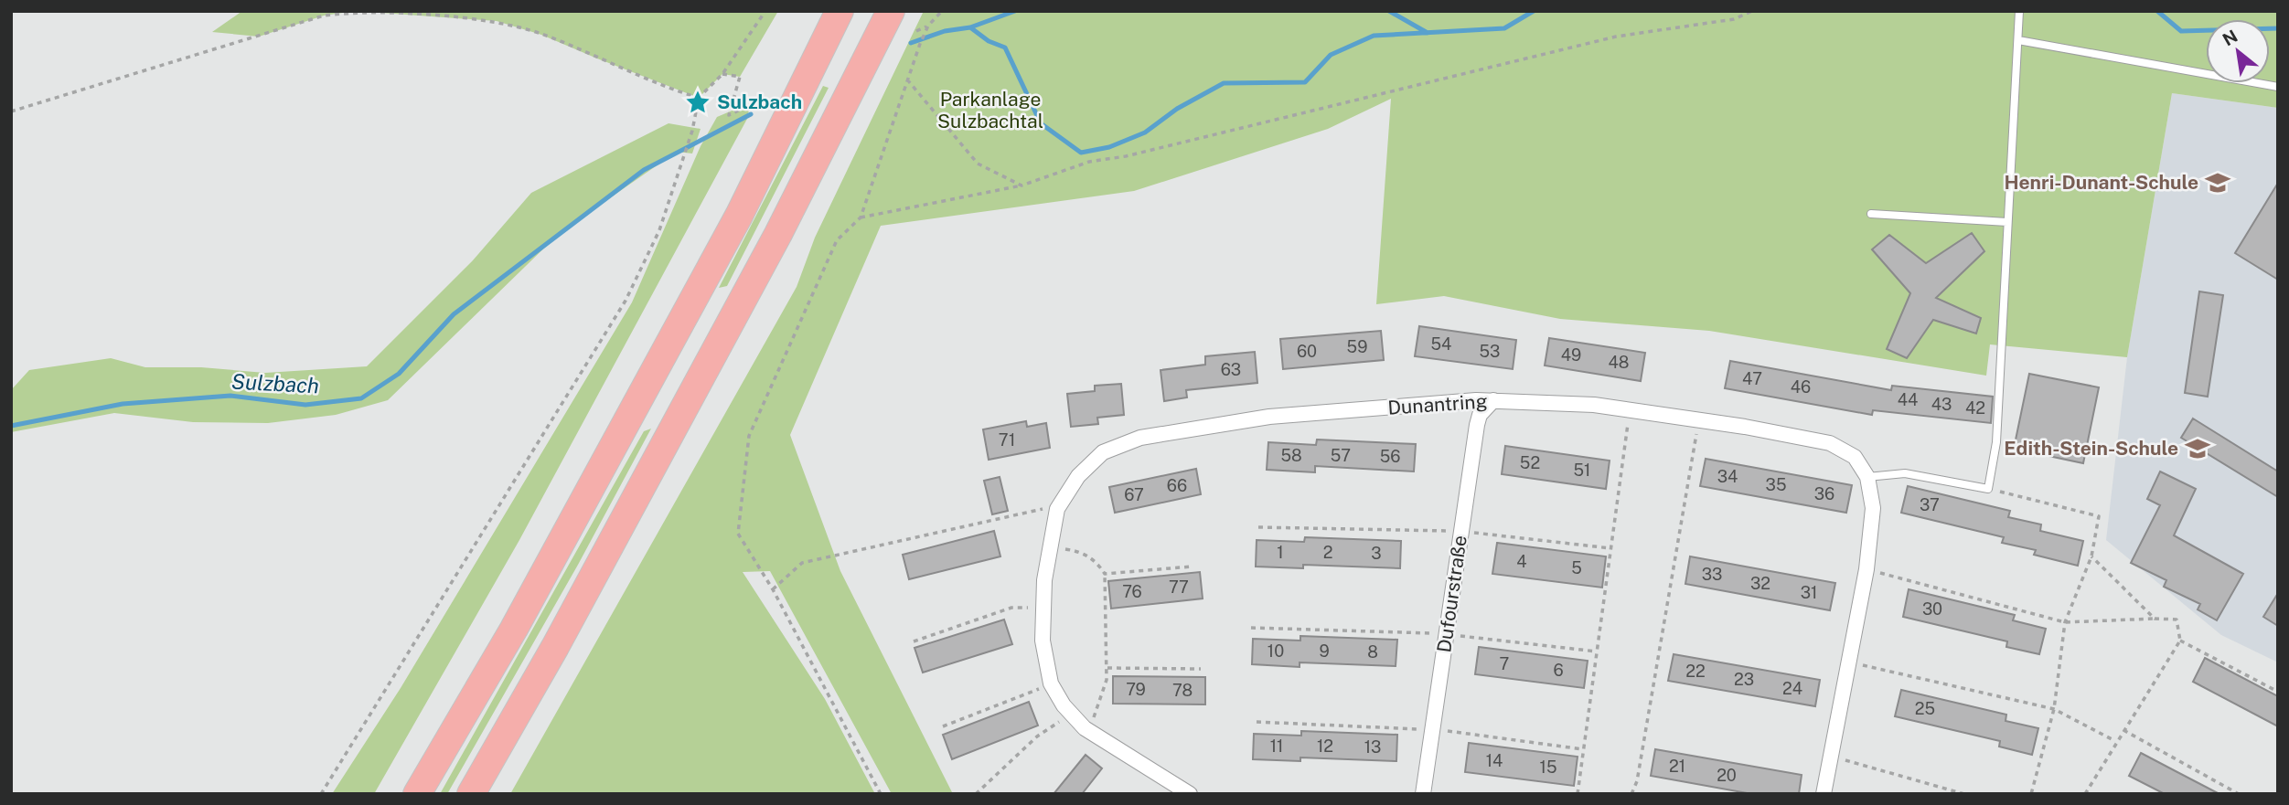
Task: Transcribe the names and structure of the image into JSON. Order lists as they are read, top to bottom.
{
  "streets": {
    "street": ["Dunantring", "Dufourstraße"]
  },
  "crossings": [
    ["Dunantring", "Dufourstraße"]
  ],
  "water": ["Sulzbach"],
  "parks": ["Parkanlage Sulzbachtal"],
  "places": {
    "place": ["Sulzbach"],
    "school or university": ["Henri-Dunant-Schule", "Edith-Stein-Schule"]
  },
  "house_numbers": [
    "54",
    "59",
    "60",
    "53",
    "49",
    "48",
    "63",
    "47",
    "46",
    "44",
    "43",
    "42",
    "71",
    "58",
    "57",
    "56",
    "52",
    "51",
    "34",
    "35",
    "66",
    "36",
    "67",
    "37",
    "1",
    "2",
    "3",
    "4",
    "5",
    "33",
    "32",
    "77",
    "76",
    "31",
    "30",
    "10",
    "9",
    "8",
    "7",
    "6",
    "22",
    "23",
    "24",
    "79",
    "78",
    "25",
    "11",
    "12",
    "13",
    "14",
    "21",
    "15",
    "20"
  ],
  "north": "top left"
}
